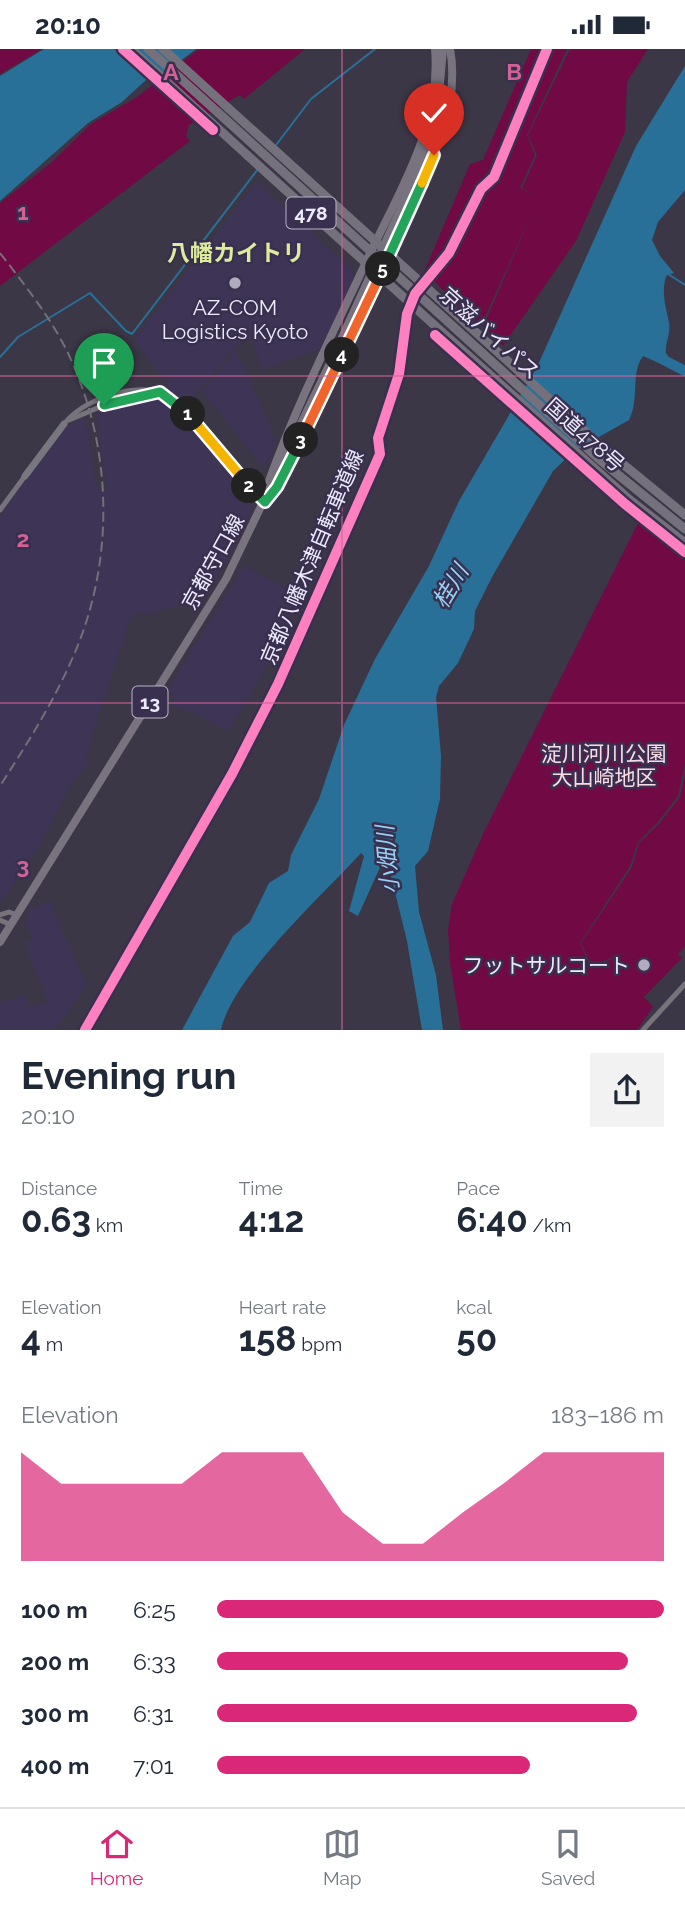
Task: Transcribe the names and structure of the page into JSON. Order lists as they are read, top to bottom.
{
  "streets": {
    "highway": ["478", "京滋バイパス", "国道478号"],
    "main road": ["京都守口線", "13"],
    "cycle path": ["京都八幡木津自転車道線"]
  },
  "crossings": [
    ["国道478号", "京都守口線"],
    ["京都守口線", "13"]
  ],
  "districts": ["八幡カイトリ"],
  "water": ["桂川", "小畑川"],
  "parks": ["淀川河川公園 大山崎地区"],
  "places": ["AZ-COM Logistics Kyoto", "フットサルコート"],
  "page": {
    "status": "20:10",
    "pins": [
      "5",
      "4",
      "1",
      "3",
      "2"
    ],
    "heading": ["Evening run", "20:10"],
    "stats": [
      ["Distance", "0.63 km"],
      ["Time", "4:12"],
      ["Pace", "6:40 /km"],
      ["Elevation", "4 m"],
      ["Heart rate", "158 bpm"],
      ["kcal", "50"]
    ],
    "chart": ["Elevation", "183–186 m"],
    "list": [
      {
        "name": "100 m",
        "note": "6:25"
      },
      {
        "name": "200 m",
        "note": "6:33"
      },
      {
        "name": "300 m",
        "note": "6:31"
      },
      {
        "name": "400 m",
        "note": "7:01"
      }
    ],
    "tabs": ["Home", "Map", "Saved"]
  },
  "grid": {
    "columns": ["A", "B"],
    "rows": ["1", "2", "3"]
  }
}
